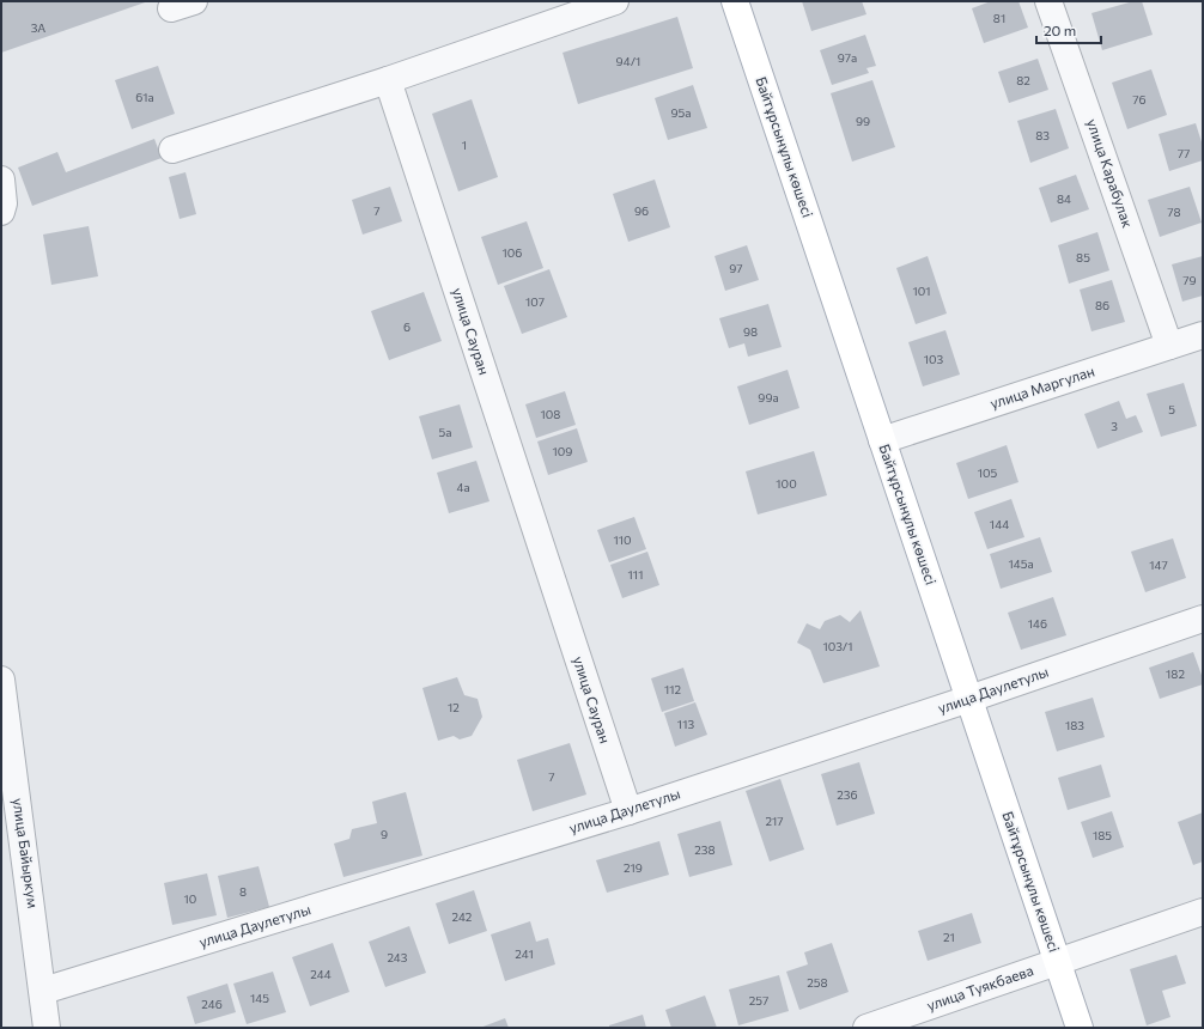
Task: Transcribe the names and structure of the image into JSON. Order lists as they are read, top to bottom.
{
  "streets": {
    "main road": ["Байтұрсынұлы көшесі"],
    "street": [
      "улица Карабулак",
      "улица Сауран",
      "улица Маргулан",
      "улица Даулетулы",
      "улица Байыркум",
      "улица Туякбаева"
    ]
  },
  "crossings": [
    ["Байтұрсынұлы көшесі", "улица Маргулан"],
    ["Байтұрсынұлы көшесі", "улица Даулетулы"],
    ["Байтұрсынұлы көшесі", "улица Туякбаева"],
    ["улица Карабулак", "улица Маргулан"],
    ["улица Сауран", "улица Даулетулы"],
    ["улица Даулетулы", "улица Байыркум"]
  ],
  "house_numbers": [
    "81",
    "3А",
    "97а",
    "94/1",
    "82",
    "61а",
    "76",
    "95а",
    "99",
    "83",
    "1",
    "77",
    "84",
    "7",
    "96",
    "78",
    "106",
    "85",
    "97",
    "79",
    "101",
    "107",
    "86",
    "6",
    "98",
    "103",
    "99а",
    "5",
    "108",
    "3",
    "5а",
    "109",
    "105",
    "100",
    "4а",
    "144",
    "110",
    "145а",
    "147",
    "111",
    "146",
    "103/1",
    "182",
    "112",
    "12",
    "113",
    "183",
    "7",
    "236",
    "217",
    "9",
    "185",
    "238",
    "219",
    "8",
    "10",
    "242",
    "21",
    "241",
    "243",
    "244",
    "258",
    "145",
    "257",
    "246"
  ],
  "scale_bar": "20 m"
}
